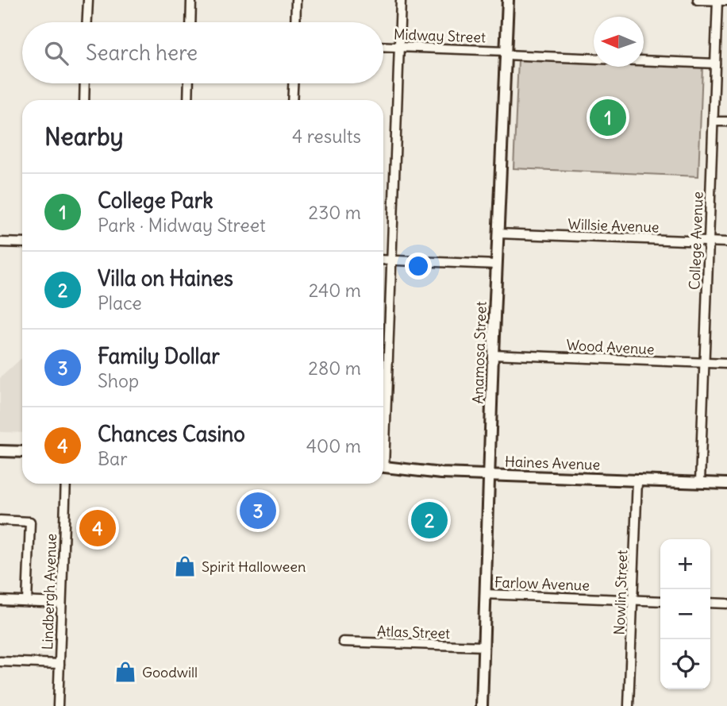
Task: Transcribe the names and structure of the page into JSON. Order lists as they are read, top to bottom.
{
  "streets": {
    "main road": ["Anamosa Street", "Haines Avenue"],
    "street": [
      "Midway Street",
      "Willsie Avenue",
      "College Avenue",
      "Wood Avenue",
      "Farlow Avenue",
      "Lindbergh Avenue",
      "Nowlin Street",
      "Atlas Street"
    ]
  },
  "crossings": [
    ["Midway Street", "College Avenue"],
    ["Midway Street", "Anamosa Street"],
    ["Willsie Avenue", "College Avenue"],
    ["Willsie Avenue", "Anamosa Street"],
    ["College Avenue", "Wood Avenue"],
    ["College Avenue", "Haines Avenue"],
    ["Wood Avenue", "Anamosa Street"],
    ["Anamosa Street", "Haines Avenue"],
    ["Anamosa Street", "Farlow Avenue"],
    ["Anamosa Street", "Atlas Street"],
    ["Haines Avenue", "Nowlin Street"],
    ["Farlow Avenue", "Nowlin Street"]
  ],
  "places": {
    "shop": ["Spirit Halloween", "Goodwill"]
  },
  "north": "left",
  "page": {
    "search": "Search here",
    "pins": [
      "1",
      "3",
      "2",
      "4"
    ],
    "heading": ["Nearby", "4 results"],
    "list": [
      {
        "mark": "1",
        "name": "College Park",
        "note": "Park · Midway Street",
        "value": "230 m"
      },
      {
        "mark": "2",
        "name": "Villa on Haines",
        "note": "Place",
        "value": "240 m"
      },
      {
        "mark": "3",
        "name": "Family Dollar",
        "note": "Shop",
        "value": "280 m"
      },
      {
        "mark": "4",
        "name": "Chances Casino",
        "note": "Bar",
        "value": "400 m"
      }
    ],
    "map_buttons": ["+", "−"]
  }
}
